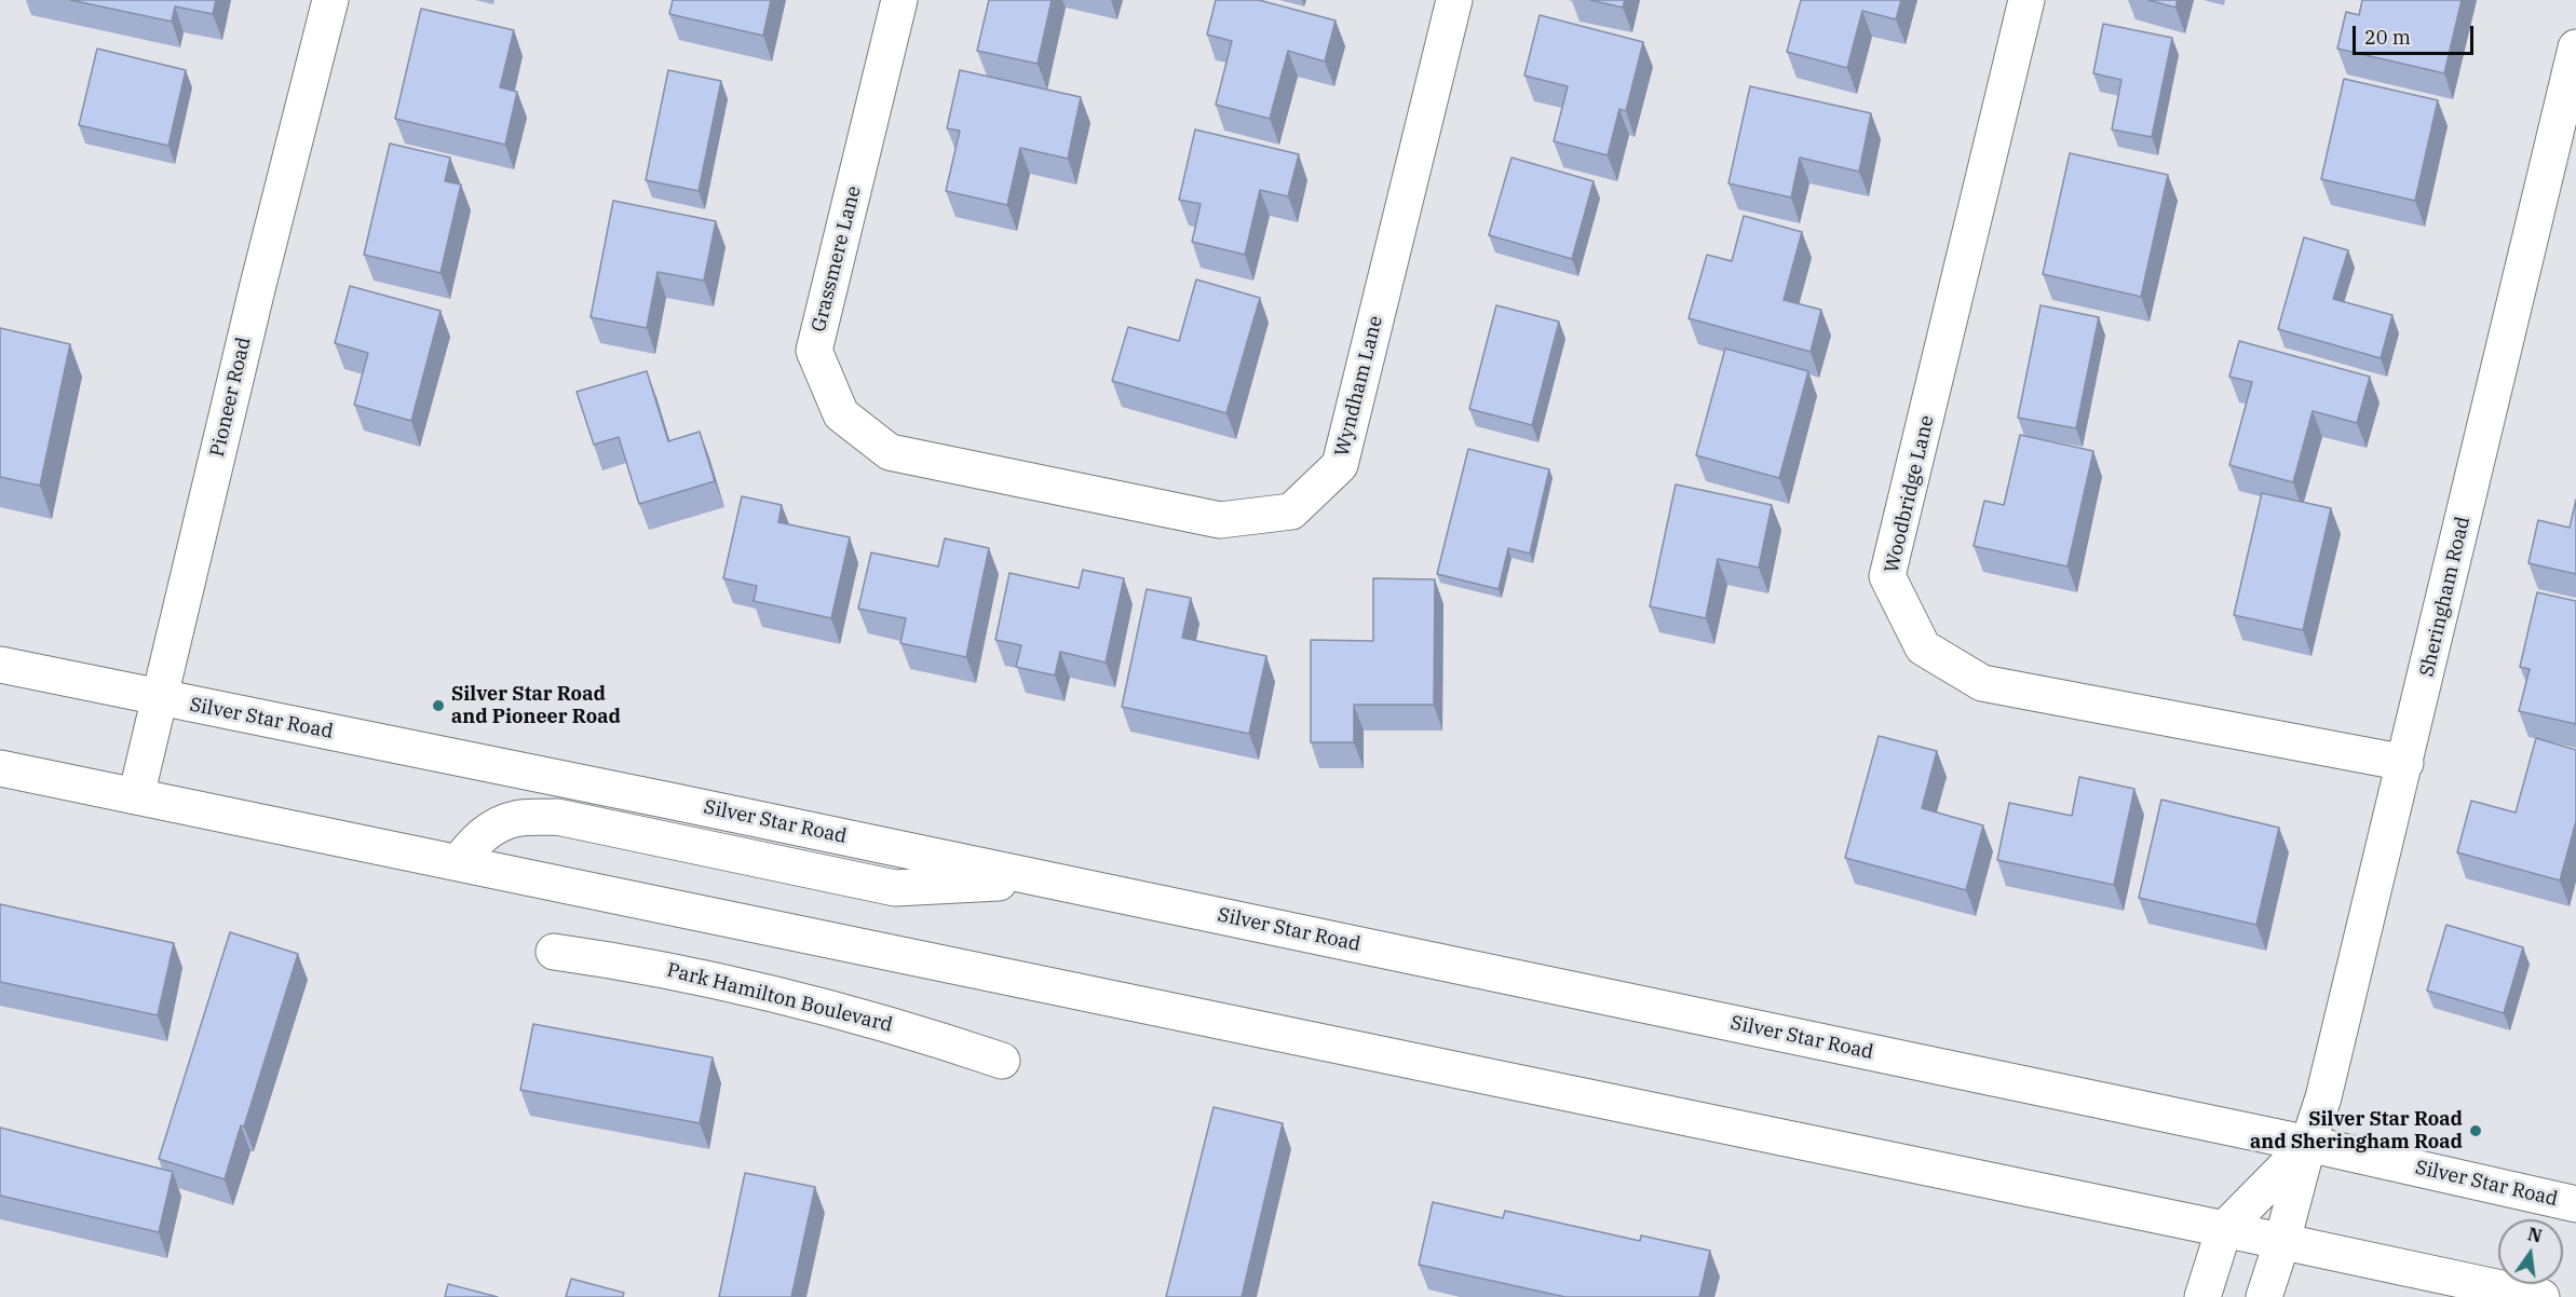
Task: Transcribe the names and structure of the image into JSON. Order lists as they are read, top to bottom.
{
  "streets": {
    "main road": [
      "Grassmere Lane",
      "Wyndham Lane",
      "Pioneer Road",
      "Woodbridge Lane",
      "Sheringham Road",
      "Silver Star Road",
      "Park Hamilton Boulevard"
    ]
  },
  "crossings": [
    ["Grassmere Lane", "Wyndham Lane"],
    ["Pioneer Road", "Silver Star Road"],
    ["Woodbridge Lane", "Sheringham Road"],
    ["Sheringham Road", "Silver Star Road"]
  ],
  "places": ["Silver Star Road and Pioneer Road", "Silver Star Road and Sheringham Road"],
  "scale_bar": "20 m",
  "north": "top"
}
